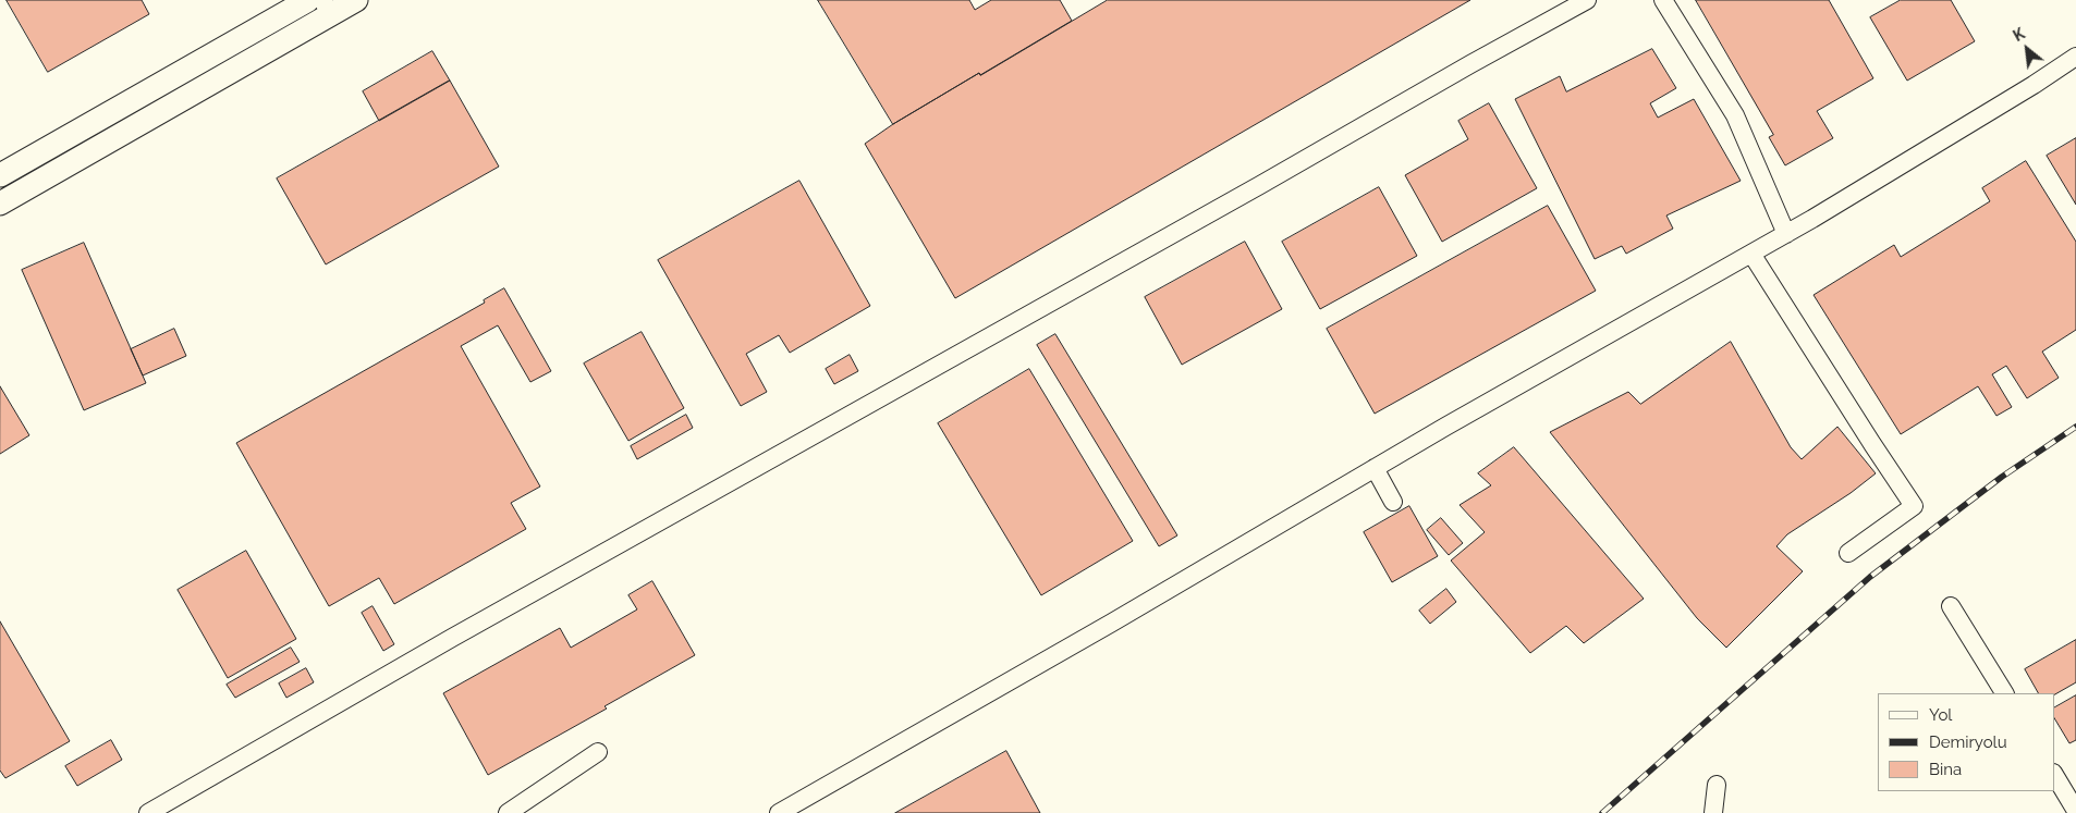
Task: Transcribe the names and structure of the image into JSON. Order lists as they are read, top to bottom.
{
  "legend": ["Yol", "Demiryolu", "Bina"],
  "north": "top left"
}
